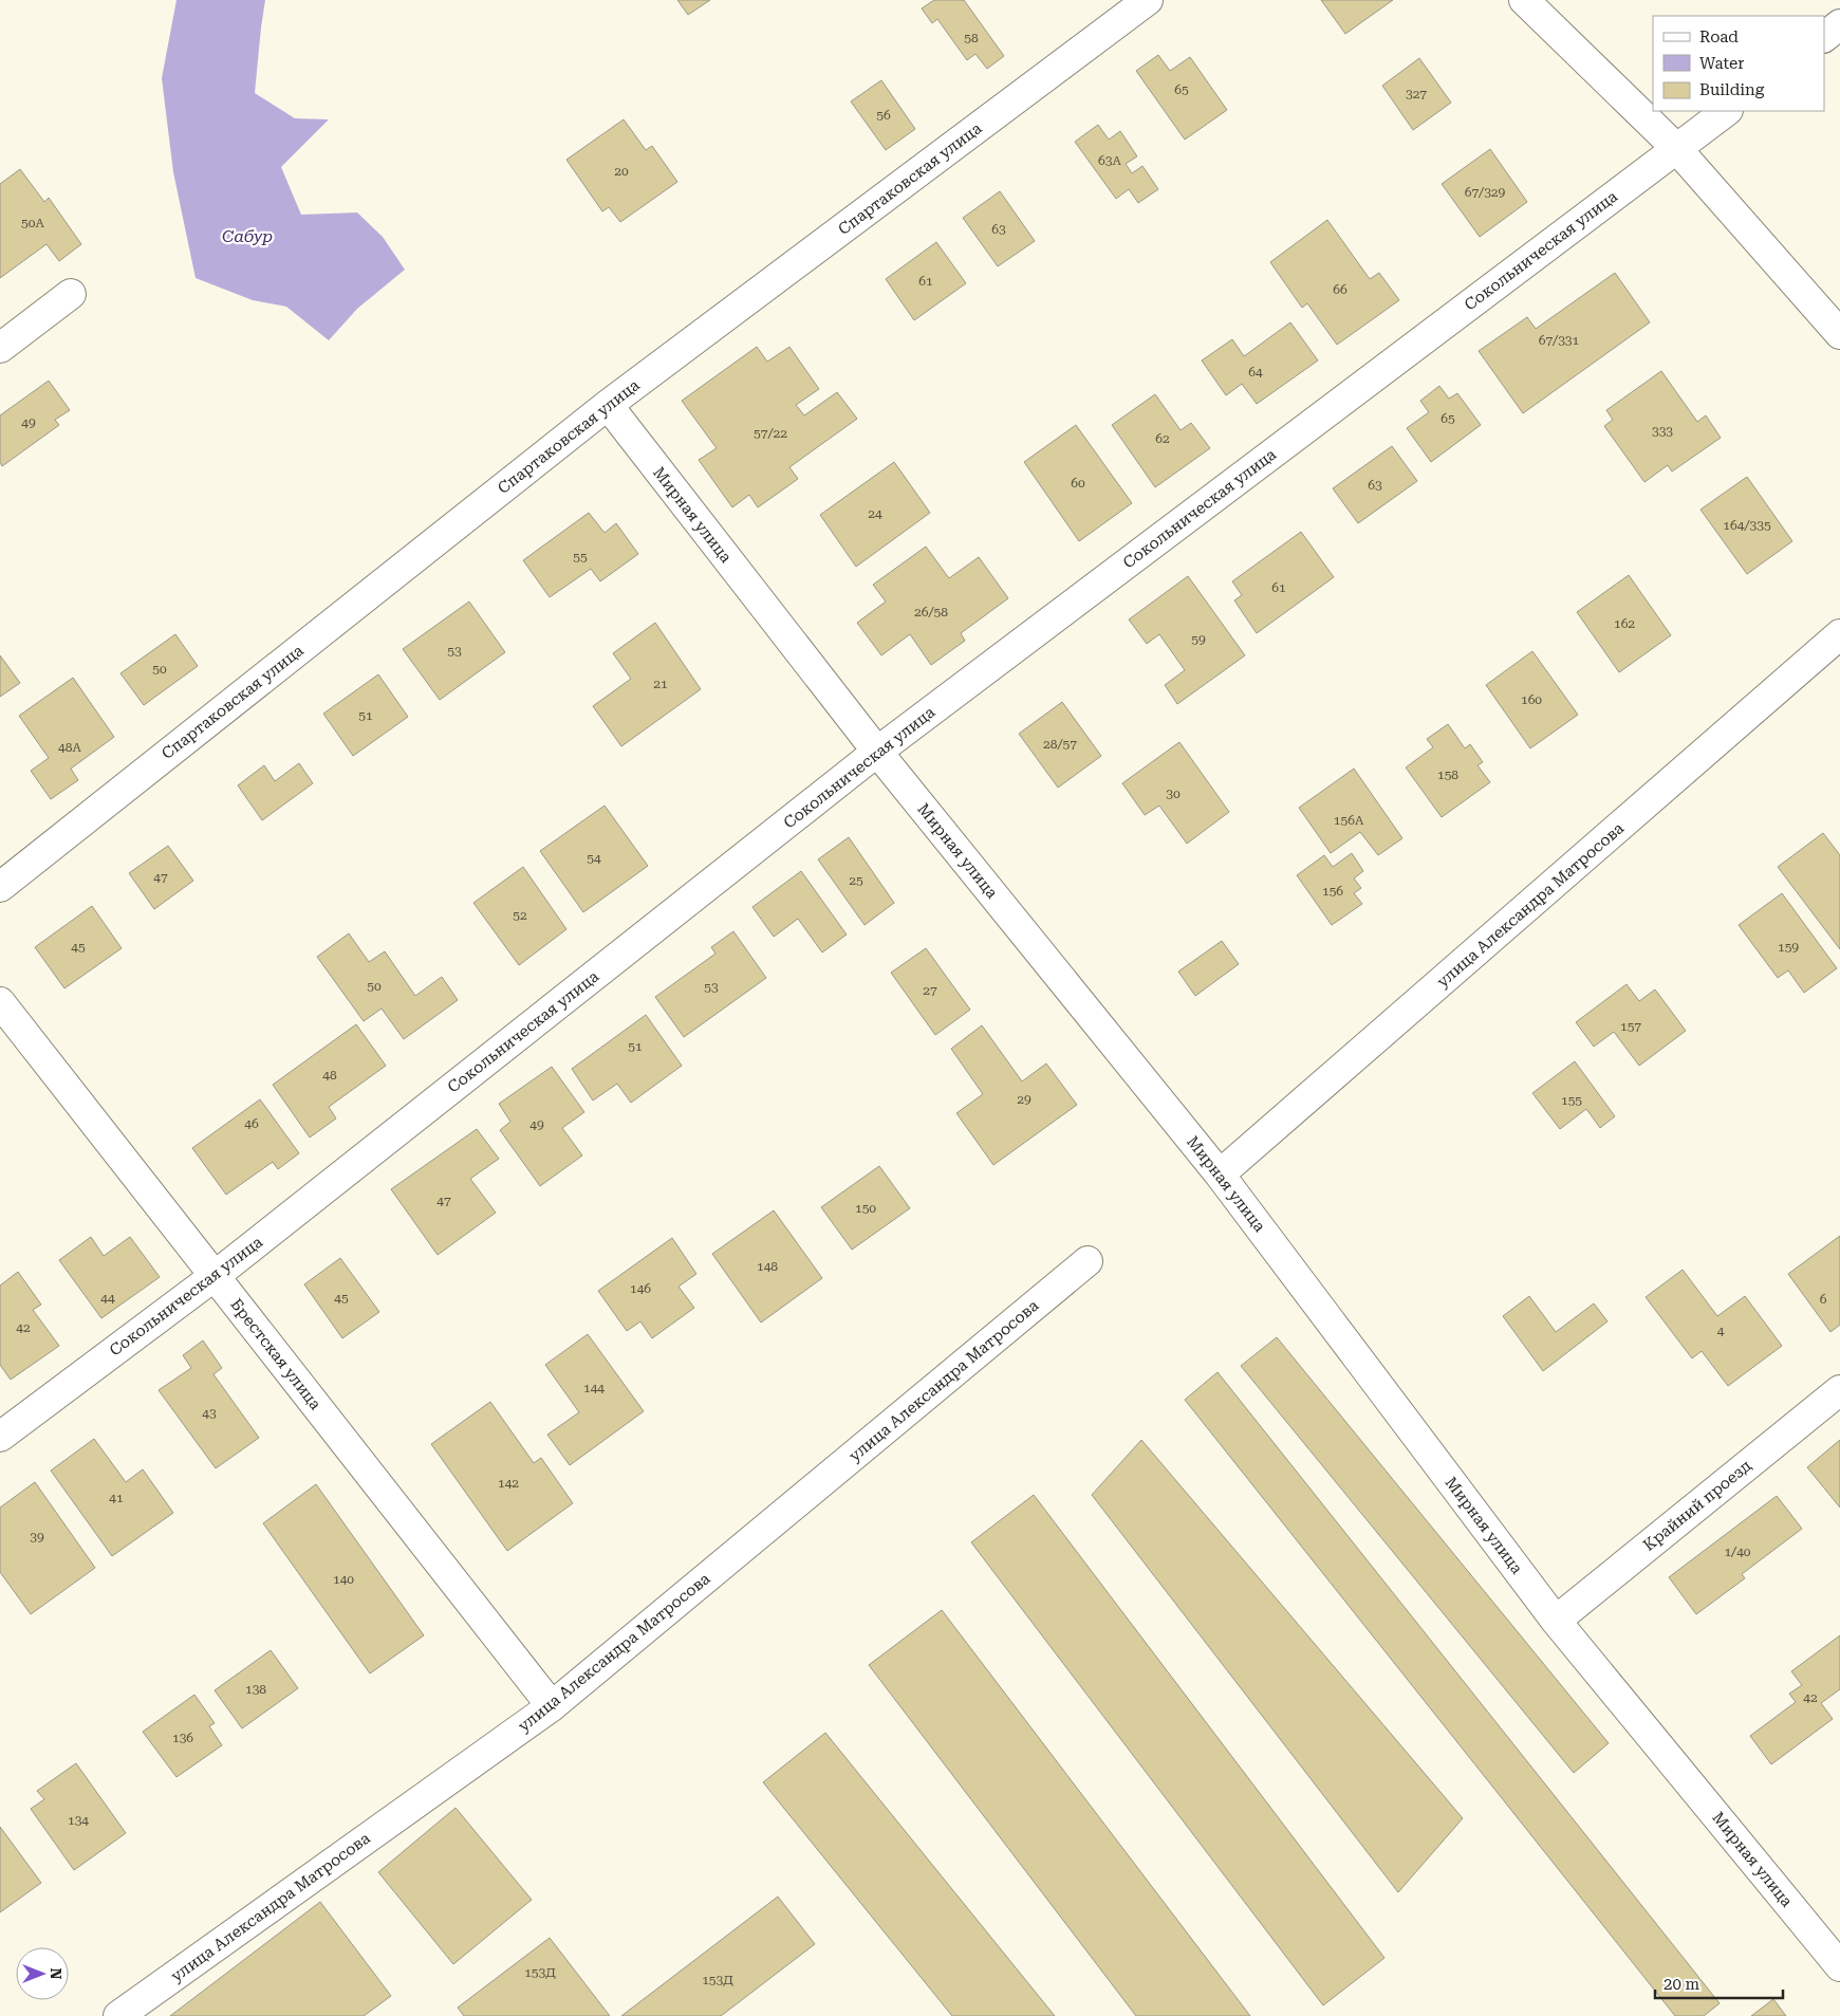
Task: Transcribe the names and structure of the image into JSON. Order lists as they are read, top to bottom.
{
  "streets": {
    "street": [
      "Спартаковская улица",
      "Сокольническая улица",
      "Мирная улица",
      "улица Александра Матросова",
      "Брестская улица",
      "Крайний проезд"
    ]
  },
  "crossings": [
    ["Спартаковская улица", "Мирная улица"],
    ["Сокольническая улица", "Мирная улица"],
    ["Сокольническая улица", "Брестская улица"],
    ["Мирная улица", "улица Александра Матросова"],
    ["Мирная улица", "Крайний проезд"],
    ["улица Александра Матросова", "Брестская улица"]
  ],
  "water": ["Сабур"],
  "house_numbers": [
    "58",
    "65",
    "327",
    "56",
    "63А",
    "20",
    "67/329",
    "50А",
    "63",
    "61",
    "66",
    "67/331",
    "64",
    "65",
    "49",
    "333",
    "57/22",
    "62",
    "60",
    "63",
    "24",
    "164/335",
    "55",
    "61",
    "26/58",
    "162",
    "59",
    "53",
    "50",
    "21",
    "160",
    "51",
    "28/57",
    "48А",
    "158",
    "30",
    "156А",
    "54",
    "47",
    "25",
    "156",
    "52",
    "45",
    "159",
    "50",
    "53",
    "27",
    "157",
    "51",
    "48",
    "29",
    "155",
    "46",
    "49",
    "47",
    "150",
    "148",
    "146",
    "44",
    "45",
    "6",
    "42",
    "4",
    "144",
    "43",
    "142",
    "41",
    "39",
    "1/40",
    "140",
    "138",
    "42",
    "136",
    "134",
    "153Д",
    "153Д"
  ],
  "legend": ["Road", "Water", "Building"],
  "scale_bar": "20 m",
  "north": "right"
}
